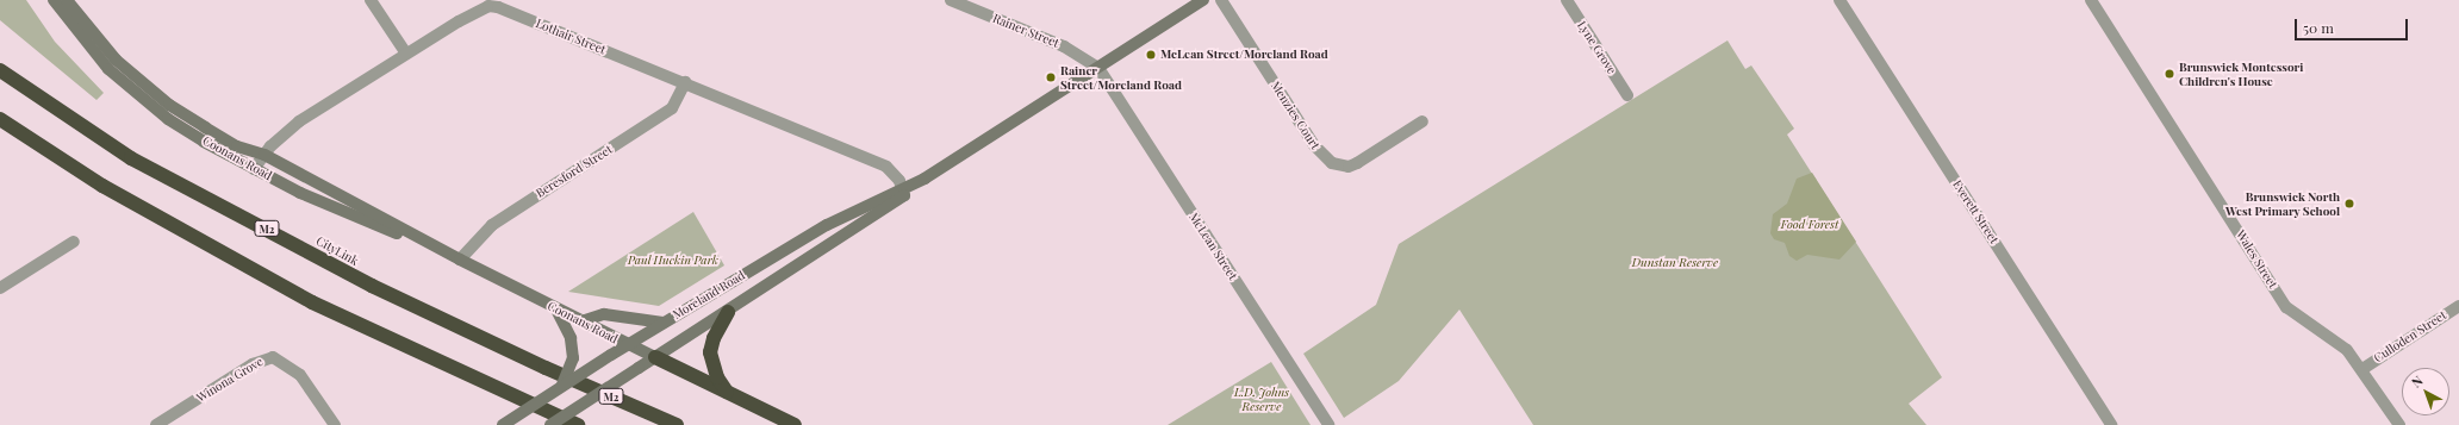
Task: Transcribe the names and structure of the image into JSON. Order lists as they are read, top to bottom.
{
  "streets": {
    "highway": ["M2", "CityLink"],
    "street": [
      "Rainer Street",
      "Lothair Street",
      "Lyne Grove",
      "Menzies Court",
      "Coonans Road",
      "Beresford Street",
      "Everett Street",
      "McLean Street",
      "Wales Street",
      "Moreland Road",
      "Culloden Street",
      "Winona Grove"
    ]
  },
  "crossings": [
    ["Rainer Street", "McLean Street"],
    ["Rainer Street", "Moreland Road"],
    ["Lothair Street", "Coonans Road"],
    ["Lothair Street", "Beresford Street"],
    ["Lothair Street", "Moreland Road"],
    ["Coonans Road", "Beresford Street"],
    ["Coonans Road", "Moreland Road"],
    ["McLean Street", "Moreland Road"],
    ["Wales Street", "Culloden Street"]
  ],
  "parks": [
    "Food Forest",
    "Paul Huckin Park",
    "Dunstan Reserve",
    "L.D. Johns Reserve"
  ],
  "places": [
    "McLean Street/Moreland Road",
    "Brunswick Montessori Children's House",
    "Rainer Street/Moreland Road",
    "Brunswick North West Primary School"
  ],
  "scale_bar": "50 m",
  "north": "top left"
}
